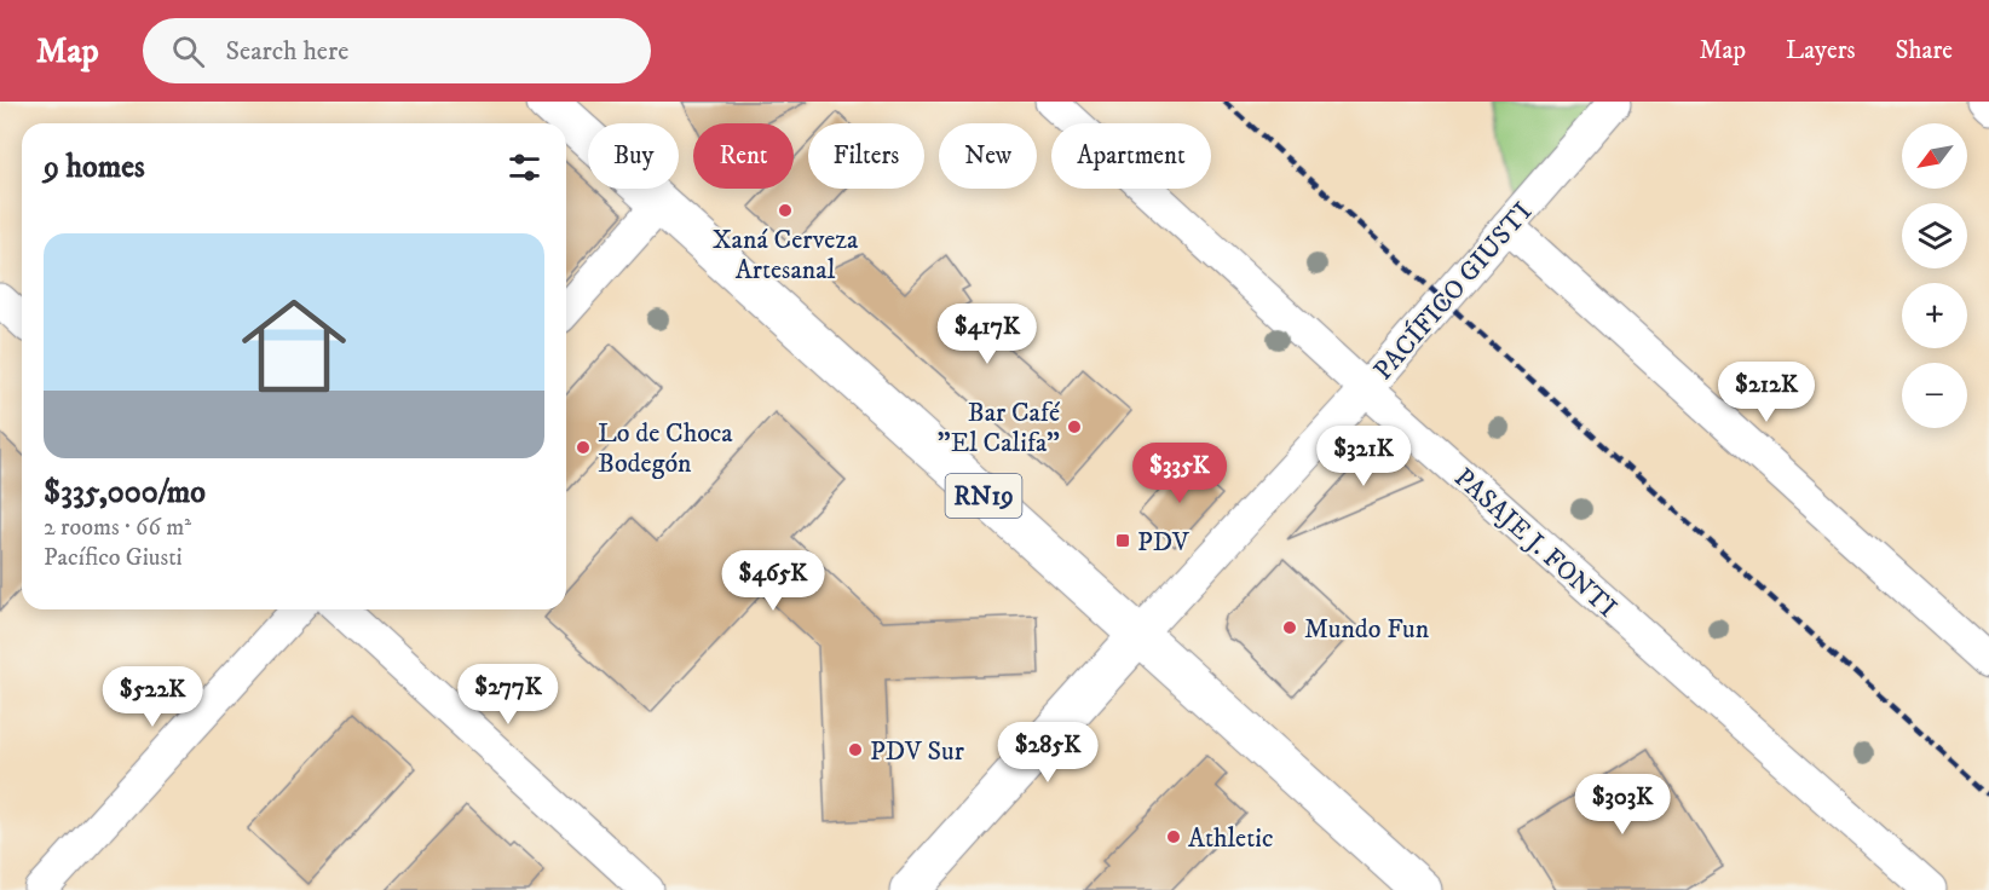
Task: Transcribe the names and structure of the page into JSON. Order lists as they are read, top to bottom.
{
  "streets": {
    "main road": ["RN19"],
    "street": ["PACÍFICO GIUSTI", "PASAJE J. FONTI"]
  },
  "crossings": [
    ["PACÍFICO GIUSTI", "RN19"],
    ["PACÍFICO GIUSTI", "PASAJE J. FONTI"]
  ],
  "places": {
    "other": [
      "Xaná Cerveza Artesanal",
      "Bar Café \"El Califa\"",
      "Lo de Choca Bodegón",
      "Mundo Fun",
      "PDV Sur",
      "Athletic"
    ],
    "transit": ["PDV"]
  },
  "north": "bottom left",
  "page": {
    "header": "Map",
    "search": "Search here",
    "nav": ["Map", "Layers", "Share"],
    "map_buttons": ["+", "−"],
    "chip": [
      "Buy",
      "Rent",
      "Filters",
      "New",
      "Apartment"
    ],
    "heading": "9 homes",
    "list": [
      {
        "name": "$335,000/mo",
        "note": "2 rooms · 66 m² · Pacífico Giusti"
      }
    ],
    "price": [
      "$417K",
      "$212K",
      "$321K",
      "$335K",
      "$465K",
      "$277K",
      "$522K",
      "$285K",
      "$303K"
    ]
  }
}
